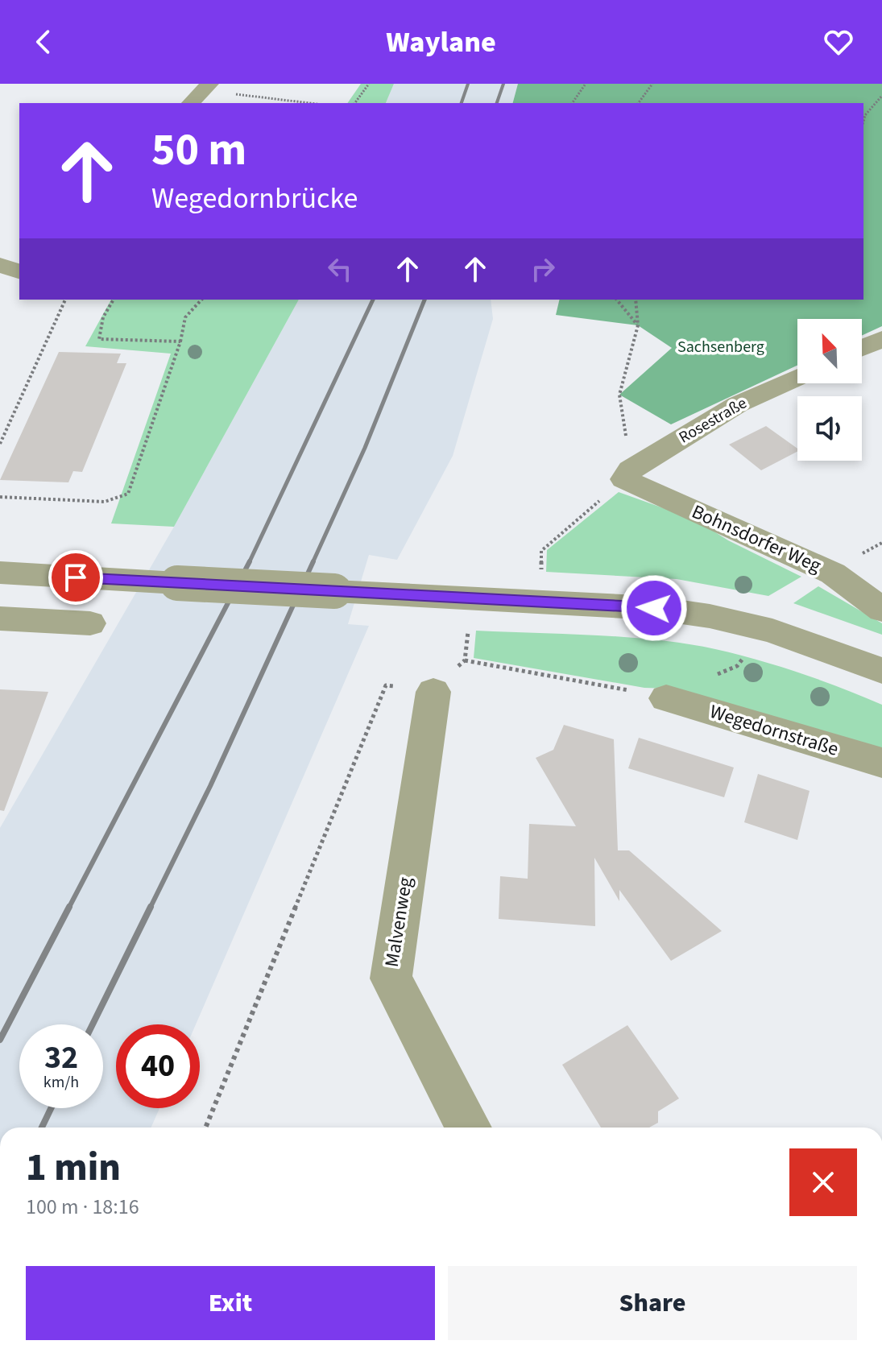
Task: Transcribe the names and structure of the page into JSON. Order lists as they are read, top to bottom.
{
  "streets": {
    "street": [
      "Rosestraße",
      "Bohnsdorfer Weg",
      "Wegedornstraße",
      "Malvenweg"
    ]
  },
  "crossings": [
    ["Rosestraße", "Bohnsdorfer Weg"]
  ],
  "parks": ["Sachsenberg"],
  "north": "top left",
  "page": {
    "header": "Waylane",
    "turn": ["50 m", "Wegedornbrücke"],
    "speed": "32 km/h",
    "limit": "40",
    "heading": ["1 min", "100 m · 18:16"],
    "buttons": ["Exit", "Share"]
  }
}
